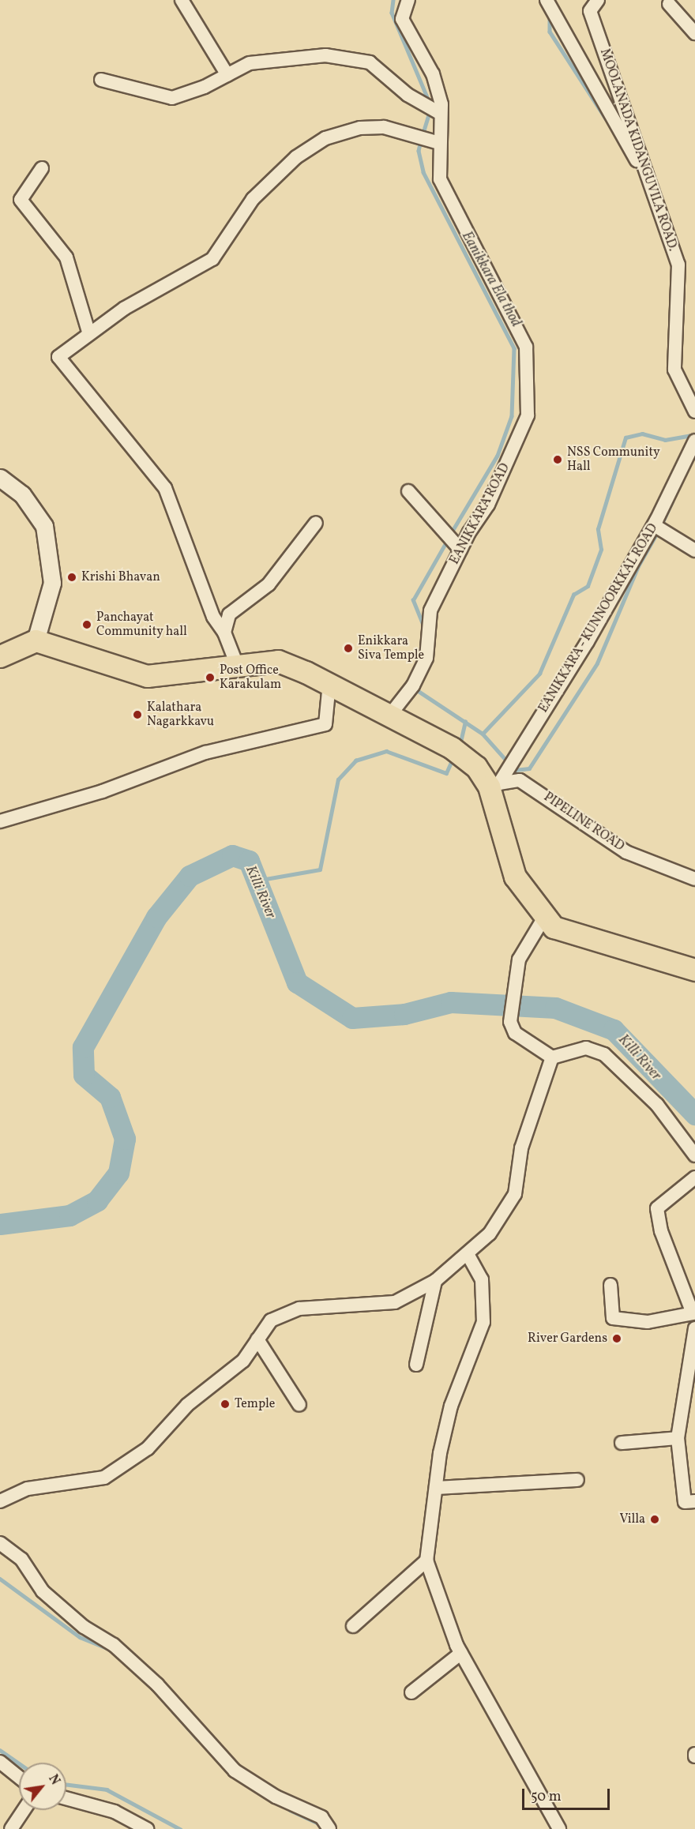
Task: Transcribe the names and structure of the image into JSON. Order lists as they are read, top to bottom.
{
  "streets": {
    "street": [
      "MOOLANADA KIDANGUVILA ROAD.",
      "EANIKKARA ROAD",
      "EANIKKARA - KUNNOORKKAL ROAD",
      "PIPELINE ROAD"
    ]
  },
  "crossings": [
    ["EANIKKARA - KUNNOORKKAL ROAD", "PIPELINE ROAD"]
  ],
  "water": ["Eanikkara Ela thod", "Killi River"],
  "places": [
    "NSS Community Hall",
    "Krishi Bhavan",
    "Panchayat Community hall",
    "Enikkara Siva Temple",
    "Post Office Karakulam",
    "Kalathara Nagarkkavu",
    "River Gardens",
    "Temple",
    "Villa"
  ],
  "scale_bar": "50 m",
  "north": "top right"
}
